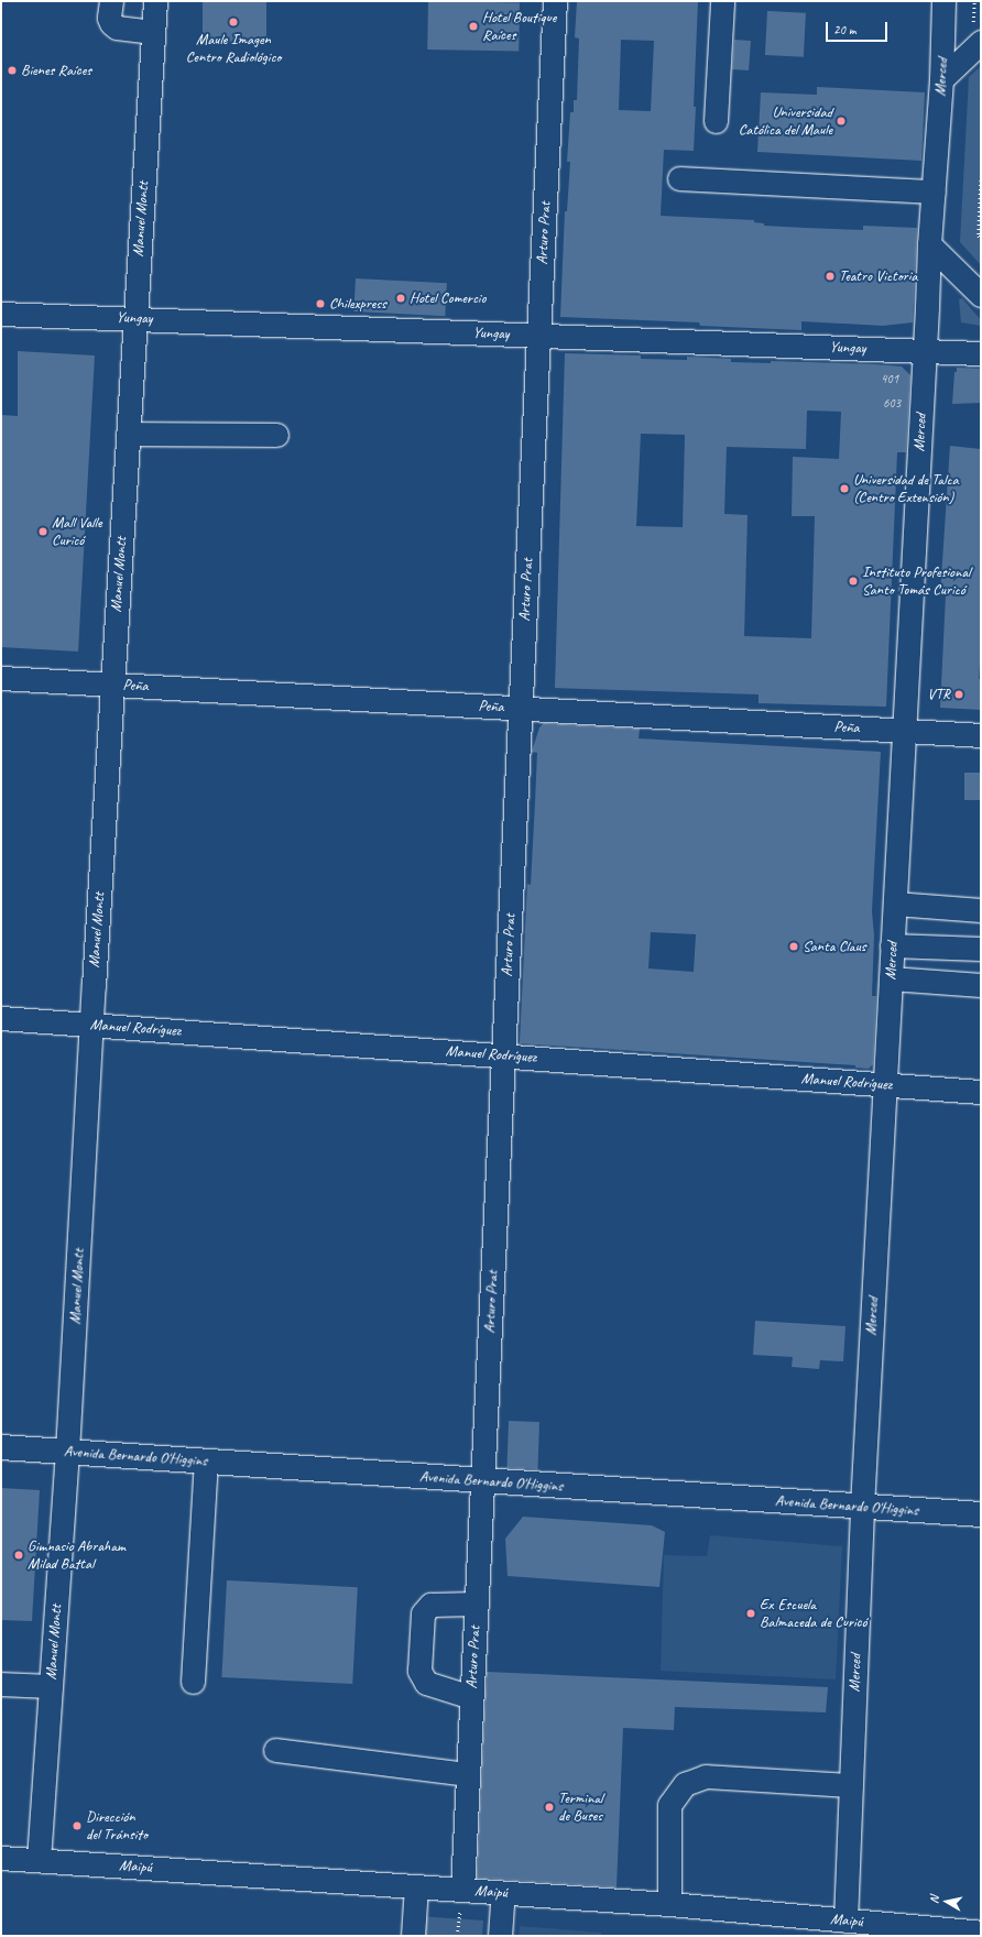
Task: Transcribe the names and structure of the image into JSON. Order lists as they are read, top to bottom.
{
  "streets": {
    "main road": ["Avenida Bernardo O'Higgins"],
    "street": [
      "Merced",
      "Manuel Montt",
      "Arturo Prat",
      "Yungay",
      "Peña",
      "Manuel Rodríguez",
      "Maipú"
    ]
  },
  "crossings": [
    ["Merced", "Yungay"],
    ["Merced", "Peña"],
    ["Merced", "Manuel Rodríguez"],
    ["Merced", "Avenida Bernardo O'Higgins"],
    ["Merced", "Maipú"],
    ["Manuel Montt", "Yungay"],
    ["Manuel Montt", "Peña"],
    ["Manuel Montt", "Manuel Rodríguez"],
    ["Manuel Montt", "Avenida Bernardo O'Higgins"],
    ["Manuel Montt", "Maipú"],
    ["Arturo Prat", "Yungay"],
    ["Arturo Prat", "Peña"],
    ["Arturo Prat", "Manuel Rodríguez"],
    ["Arturo Prat", "Avenida Bernardo O'Higgins"],
    ["Arturo Prat", "Maipú"]
  ],
  "places": [
    "Maule Imagen Centro Radiológico",
    "Hotel Boutique Raíces",
    "Bienes Raíces",
    "Universidad Católica del Maule",
    "Teatro Victoria",
    "Hotel Comercio",
    "Chilexpress",
    "Universidad de Talca (Centro Extensión)",
    "Mall Valle Curicó",
    "Instituto Profesional Santo Tomás Curicó",
    "VTR",
    "Santa Claus",
    "Gimnasio Abraham Milad Battal",
    "Ex Escuela Balmaceda de Curicó",
    "Terminal de Buses",
    "Dirección del Tránsito"
  ],
  "house_numbers": ["401", "603"],
  "scale_bar": "20 m",
  "north": "left"
}
